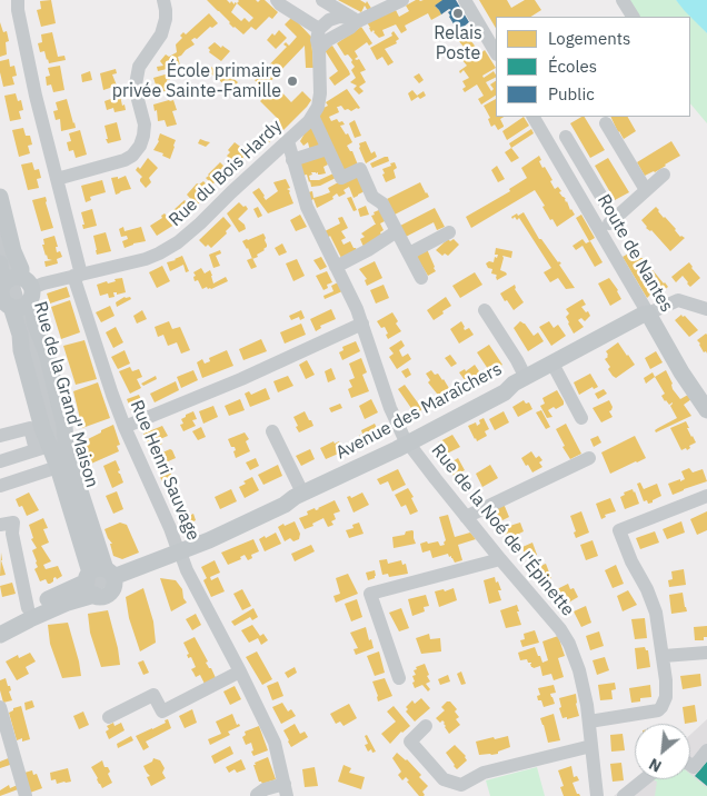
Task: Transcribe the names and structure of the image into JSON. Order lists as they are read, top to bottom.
{
  "streets": {
    "main road": ["Route de Nantes", "Rue de la Grand' Maison", "Avenue des Maraîchers"],
    "street": ["Rue du Bois Hardy", "Rue Henri Sauvage", "Rue de la Noé de l'Épinette"]
  },
  "crossings": [
    ["Rue du Bois Hardy", "Rue de la Grand' Maison"],
    ["Rue du Bois Hardy", "Rue Henri Sauvage"],
    ["Rue du Bois Hardy", "Rue de la Noé de l'Épinette"],
    ["Route de Nantes", "Avenue des Maraîchers"],
    ["Rue de la Grand' Maison", "Avenue des Maraîchers"],
    ["Avenue des Maraîchers", "Rue Henri Sauvage"],
    ["Avenue des Maraîchers", "Rue de la Noé de l'Épinette"]
  ],
  "places": ["Relais Poste", "École primaire privée Sainte-Famille"],
  "legend": ["Logements", "Écoles", "Public"],
  "north": "bottom left"
}
